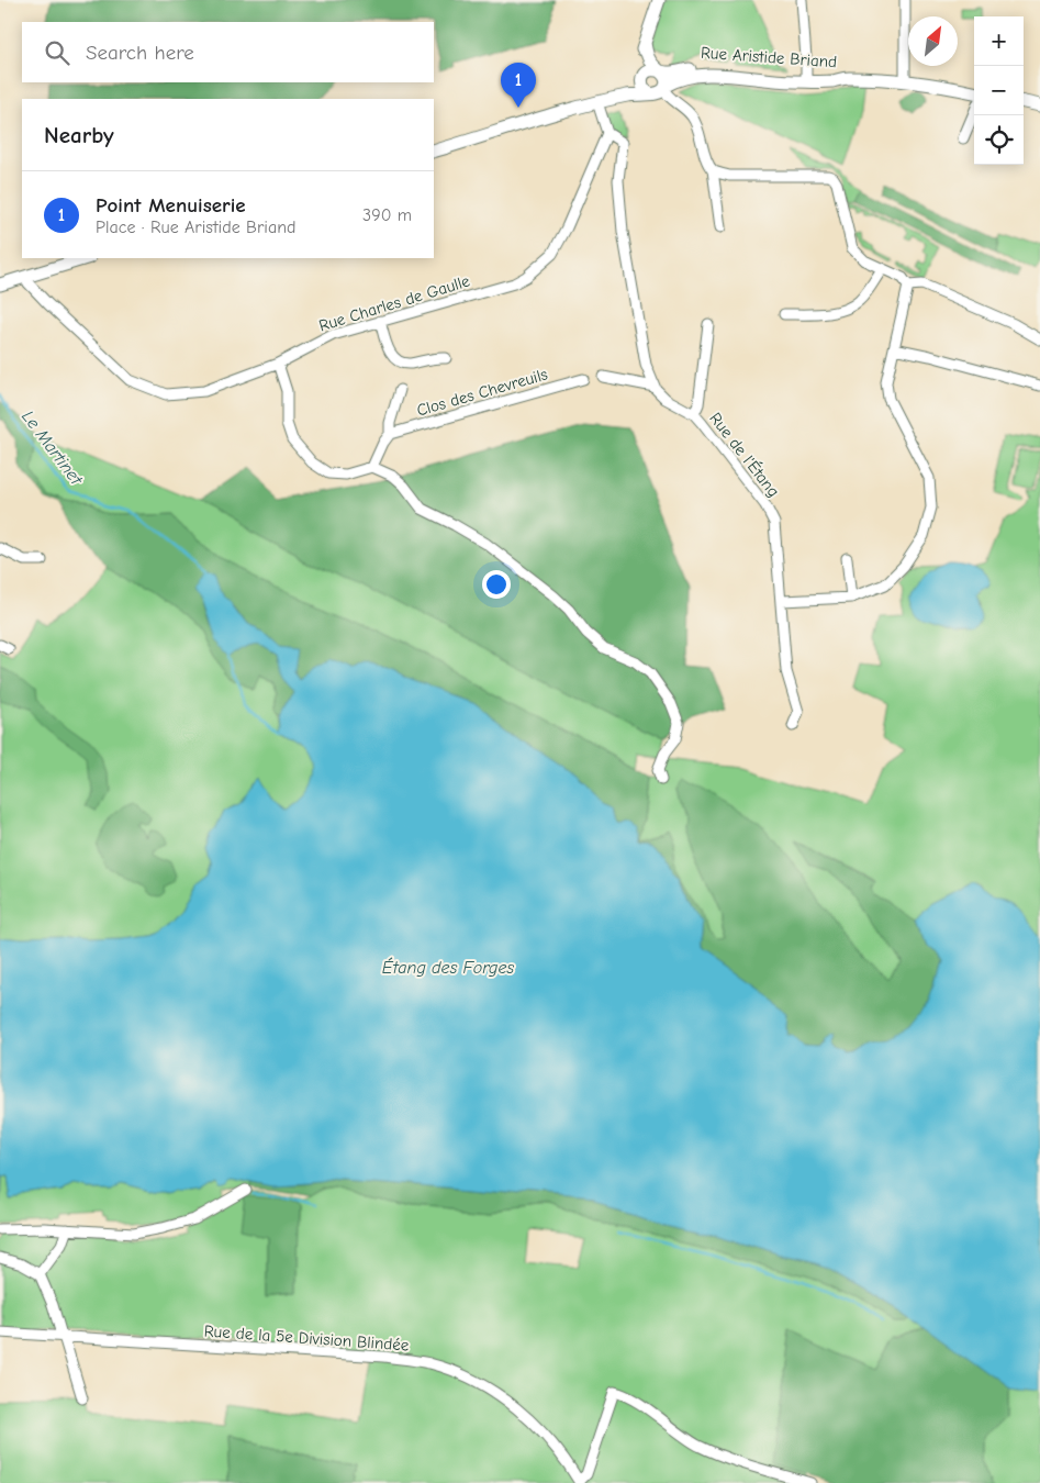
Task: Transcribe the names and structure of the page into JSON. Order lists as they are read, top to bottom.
{
  "streets": {
    "street": [
      "Rue Aristide Briand",
      "Rue Charles de Gaulle",
      "Clos des Chevreuils",
      "Rue de l'Étang",
      "Rue de la 5e Division Blindée"
    ]
  },
  "crossings": [
    ["Rue Charles de Gaulle", "Rue de l'Étang"]
  ],
  "water": ["Le Martinet", "Étang des Forges"],
  "north": "top right",
  "page": {
    "map_buttons": ["+", "−"],
    "search": "Search here",
    "pins": "1",
    "heading": "Nearby",
    "list": [
      {
        "mark": "1",
        "name": "Point Menuiserie",
        "note": "Place · Rue Aristide Briand",
        "value": "390 m"
      }
    ]
  }
}
